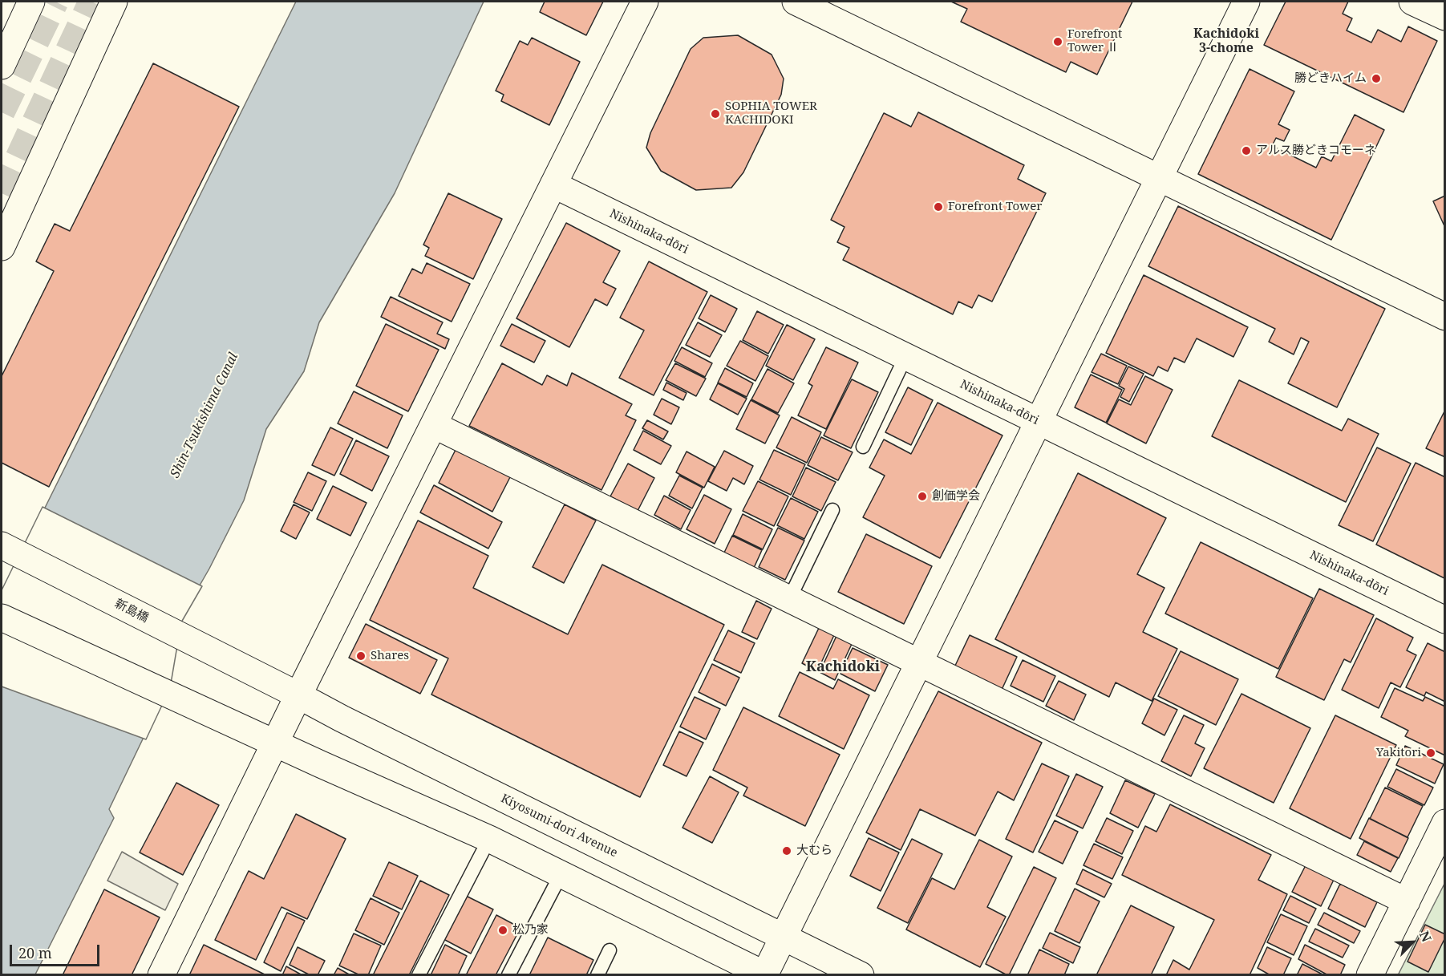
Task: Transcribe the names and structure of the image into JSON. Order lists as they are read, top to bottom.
{
  "streets": {
    "street": ["Nishinaka-dōri", "新島橋", "Kiyosumi-dori Avenue"]
  },
  "crossings": [
    ["新島橋", "Kiyosumi-dori Avenue"]
  ],
  "districts": ["Kachidoki 3-chome", "Kachidoki"],
  "water": ["Shin-Tsukishima Canal"],
  "places": [
    "Forefront Tower Ⅱ",
    "勝どきハイム",
    "SOPHIA TOWER KACHIDOKI",
    "アルス勝どきコモーネ",
    "Forefront Tower",
    "創価学会",
    "Shares",
    "Yakitori",
    "大むら",
    "松乃家"
  ],
  "scale_bar": "20 m",
  "north": "top right"
}
